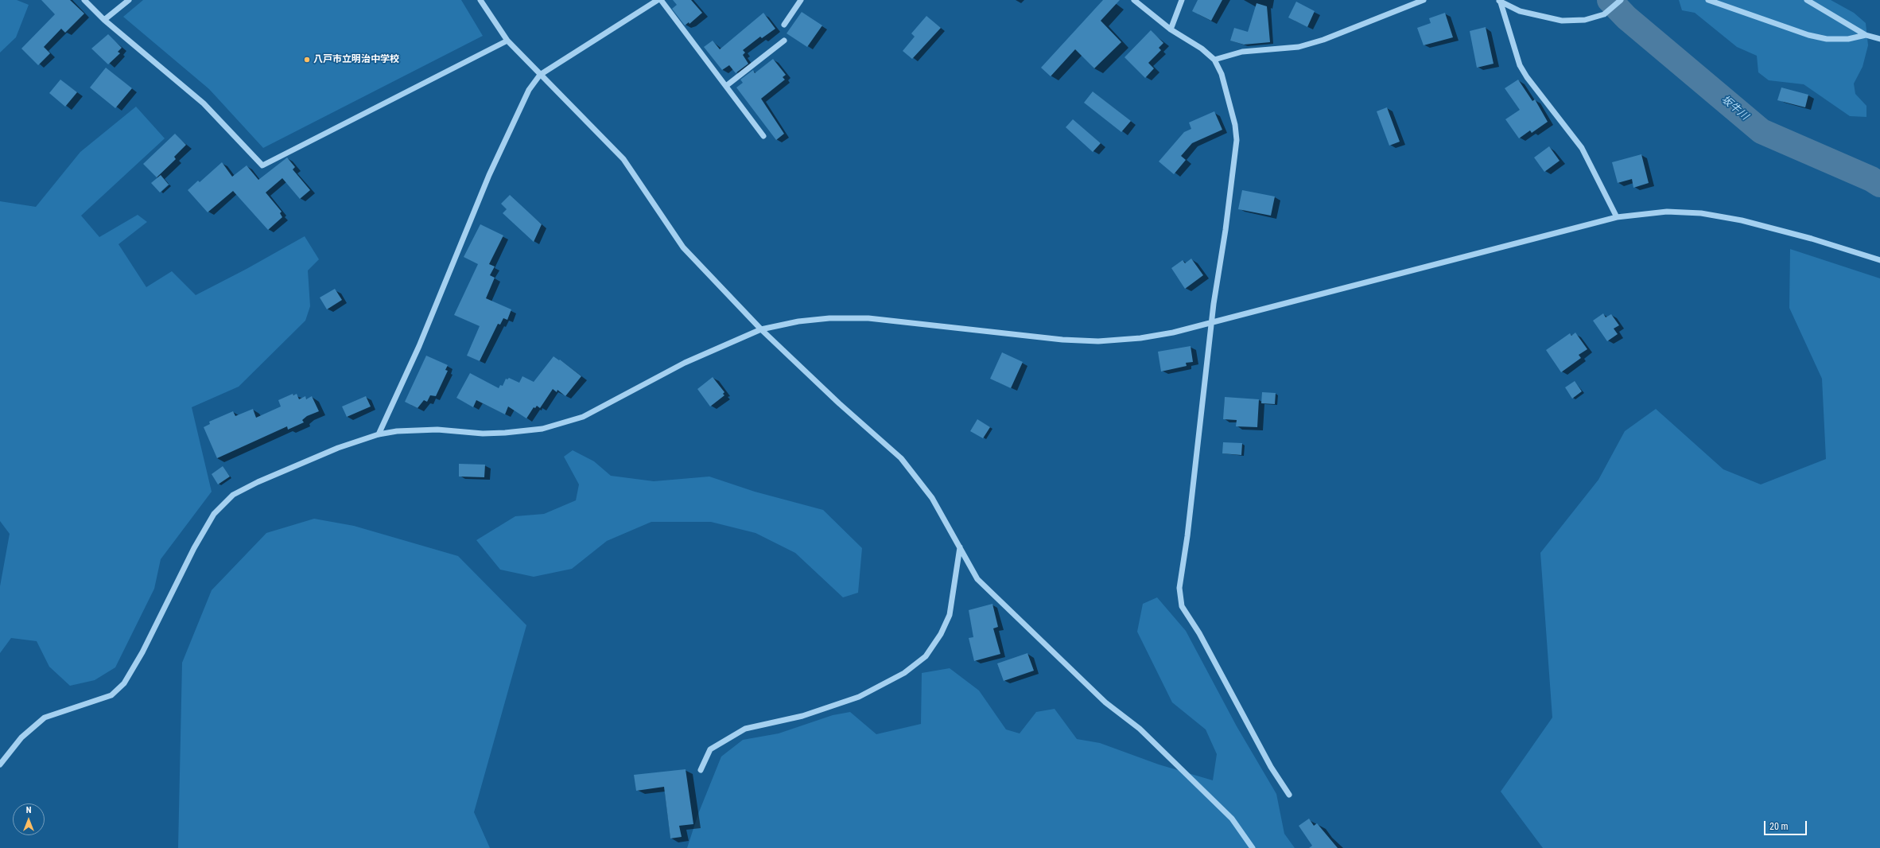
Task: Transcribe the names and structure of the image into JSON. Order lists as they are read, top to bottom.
{
  "water": ["坂牛川"],
  "places": ["八戸市立明治中学校"],
  "scale_bar": "20 m",
  "north": "top"
}
